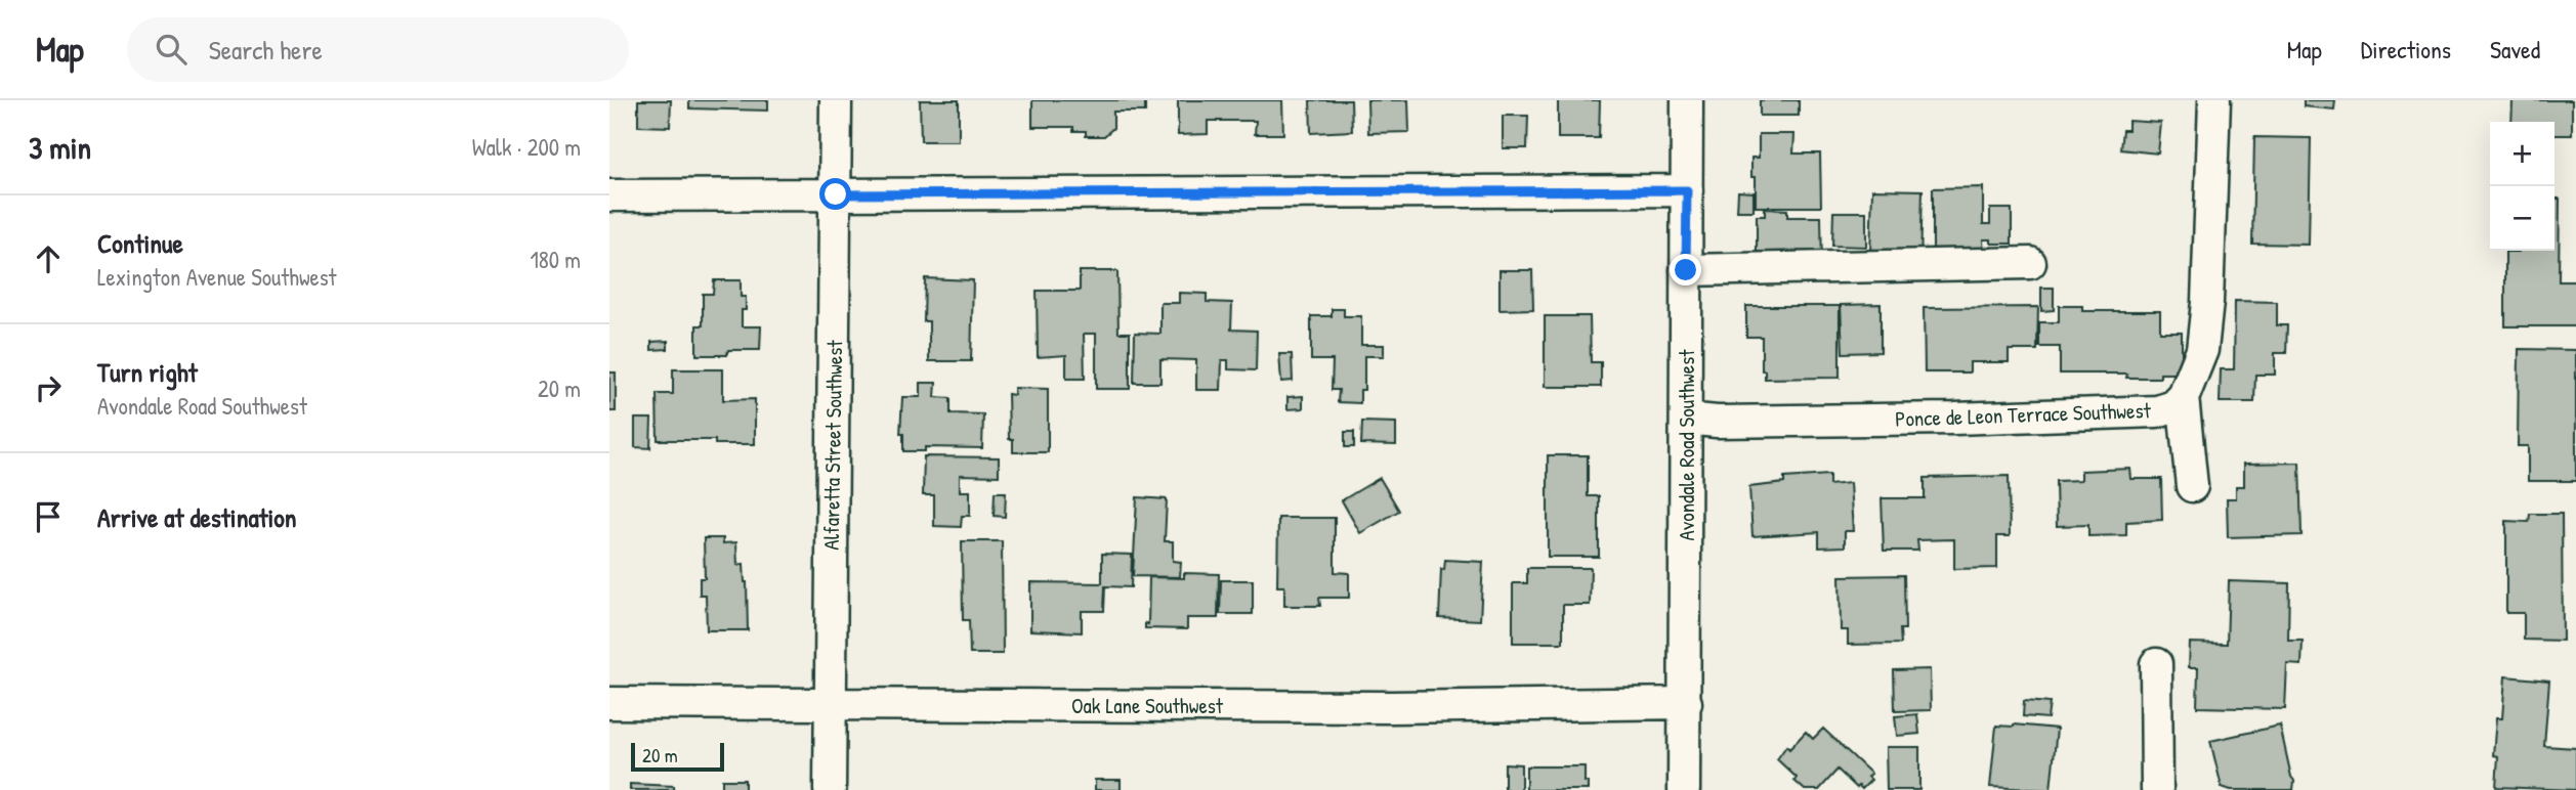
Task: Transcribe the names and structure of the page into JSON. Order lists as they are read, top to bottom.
{
  "streets": {
    "street": [
      "Ponce de Leon Terrace Southwest",
      "Alfaretta Street Southwest",
      "Avondale Road Southwest",
      "Oak Lane Southwest"
    ]
  },
  "crossings": [
    ["Ponce de Leon Terrace Southwest", "Avondale Road Southwest"],
    ["Alfaretta Street Southwest", "Oak Lane Southwest"],
    ["Avondale Road Southwest", "Oak Lane Southwest"]
  ],
  "scale_bar": "20 m",
  "page": {
    "header": "Map",
    "search": "Search here",
    "nav": ["Map", "Directions", "Saved"],
    "heading": ["3 min", "Walk · 200 m"],
    "map_buttons": ["+", "−"],
    "list": [
      ["Continue", "Lexington Avenue Southwest", "180 m"],
      ["Turn right", "Avondale Road Southwest", "20 m"],
      "Arrive at destination"
    ],
    "scale": "20 m"
  }
}
